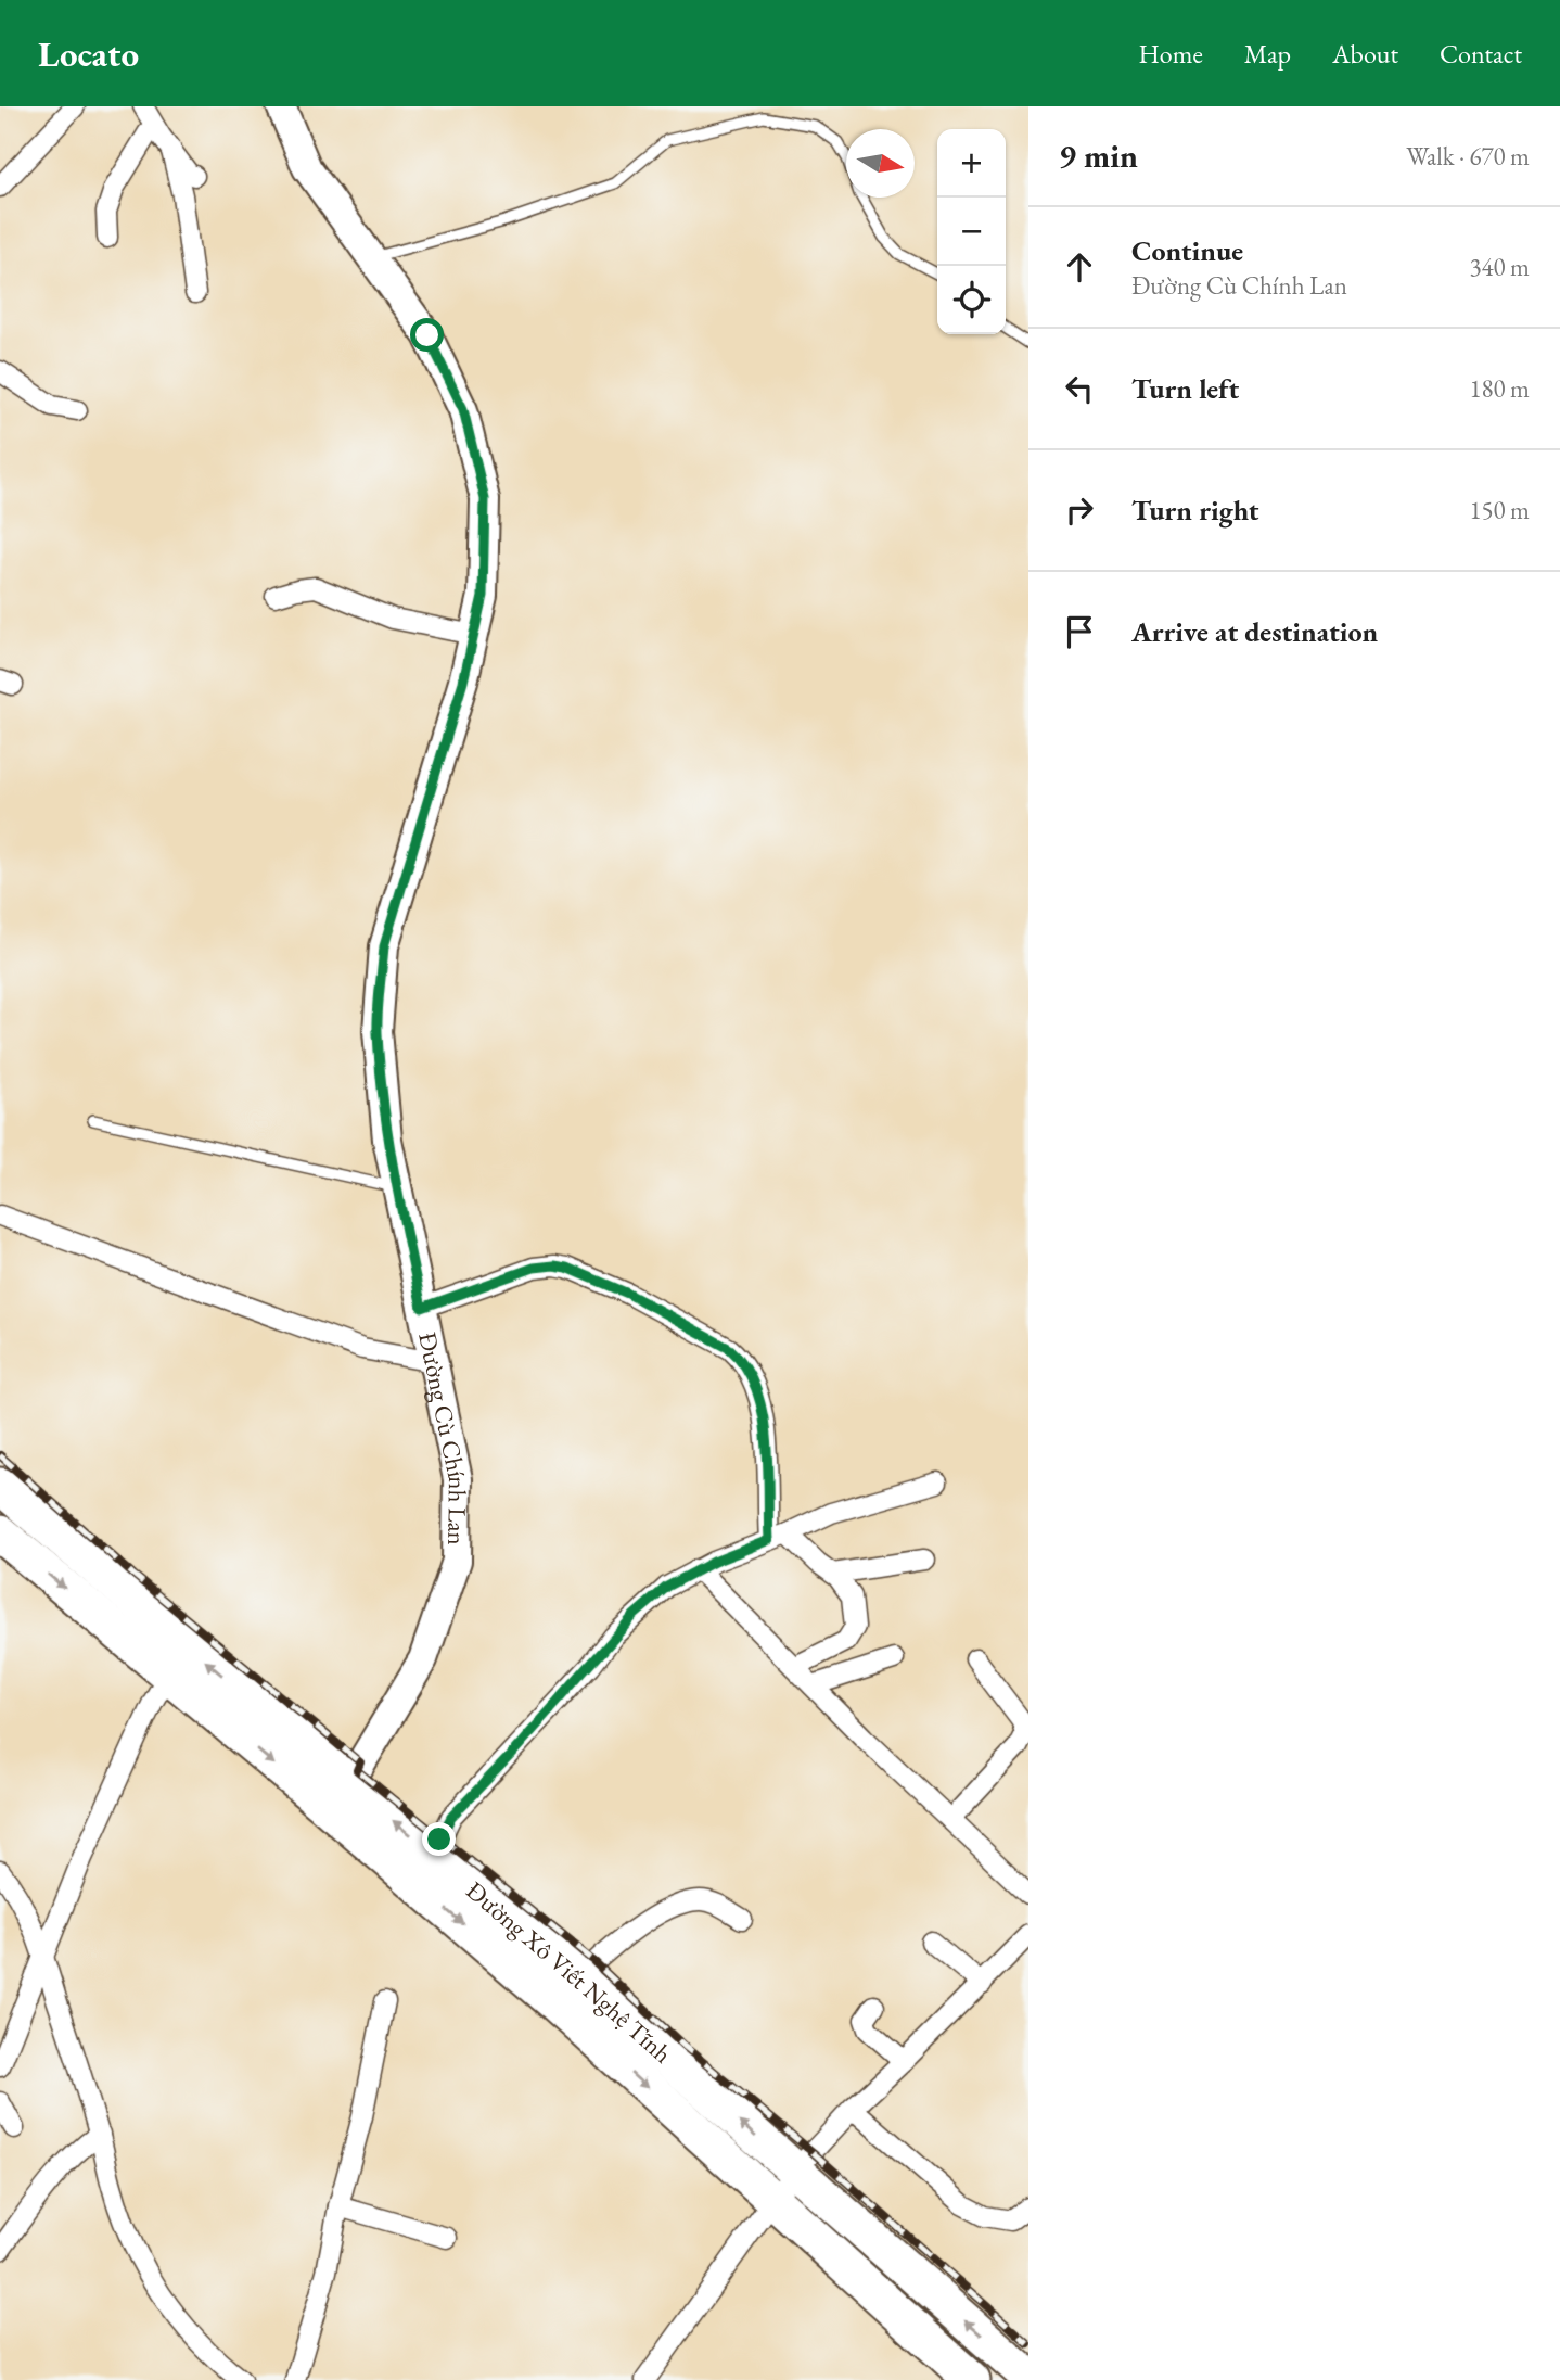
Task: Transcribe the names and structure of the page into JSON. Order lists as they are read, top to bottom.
{
  "streets": {
    "highway": ["Đường Xô Viết Nghệ Tĩnh"],
    "street": ["Đường Cù Chính Lan"]
  },
  "crossings": [
    ["Đường Cù Chính Lan", "Đường Xô Viết Nghệ Tĩnh"]
  ],
  "north": "right",
  "page": {
    "header": "Locato",
    "nav": [
      "Home",
      "Map",
      "About",
      "Contact"
    ],
    "heading": ["9 min", "Walk · 670 m"],
    "map_buttons": ["+", "−"],
    "list": [
      ["Continue", "Đường Cù Chính Lan", "340 m"],
      ["Turn left", "180 m"],
      ["Turn right", "150 m"],
      "Arrive at destination"
    ]
  }
}
